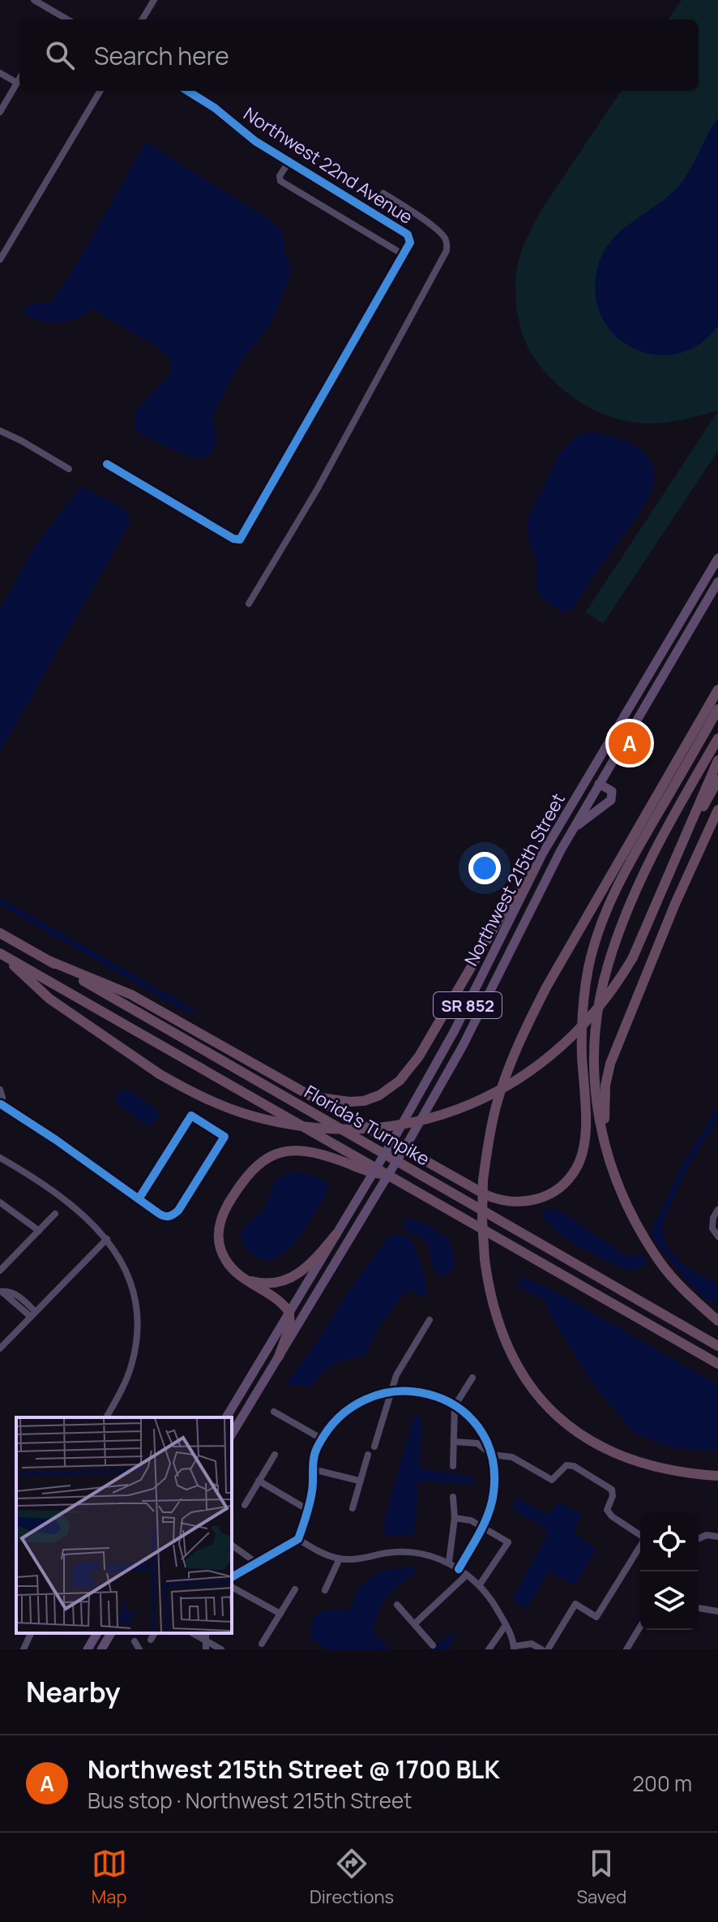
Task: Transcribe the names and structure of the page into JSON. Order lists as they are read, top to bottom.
{
  "streets": {
    "highway": ["Florida's Turnpike"],
    "main road": ["Northwest 215th Street", "SR 852"],
    "street": ["Northwest 22nd Avenue"]
  },
  "page": {
    "search": "Search here",
    "pins": "A",
    "heading": "Nearby",
    "list": [
      {
        "mark": "A",
        "name": "Northwest 215th Street @ 1700 BLK",
        "note": "Bus stop · Northwest 215th Street",
        "value": "200 m"
      }
    ],
    "nav": ["Map", "Directions", "Saved"]
  }
}
